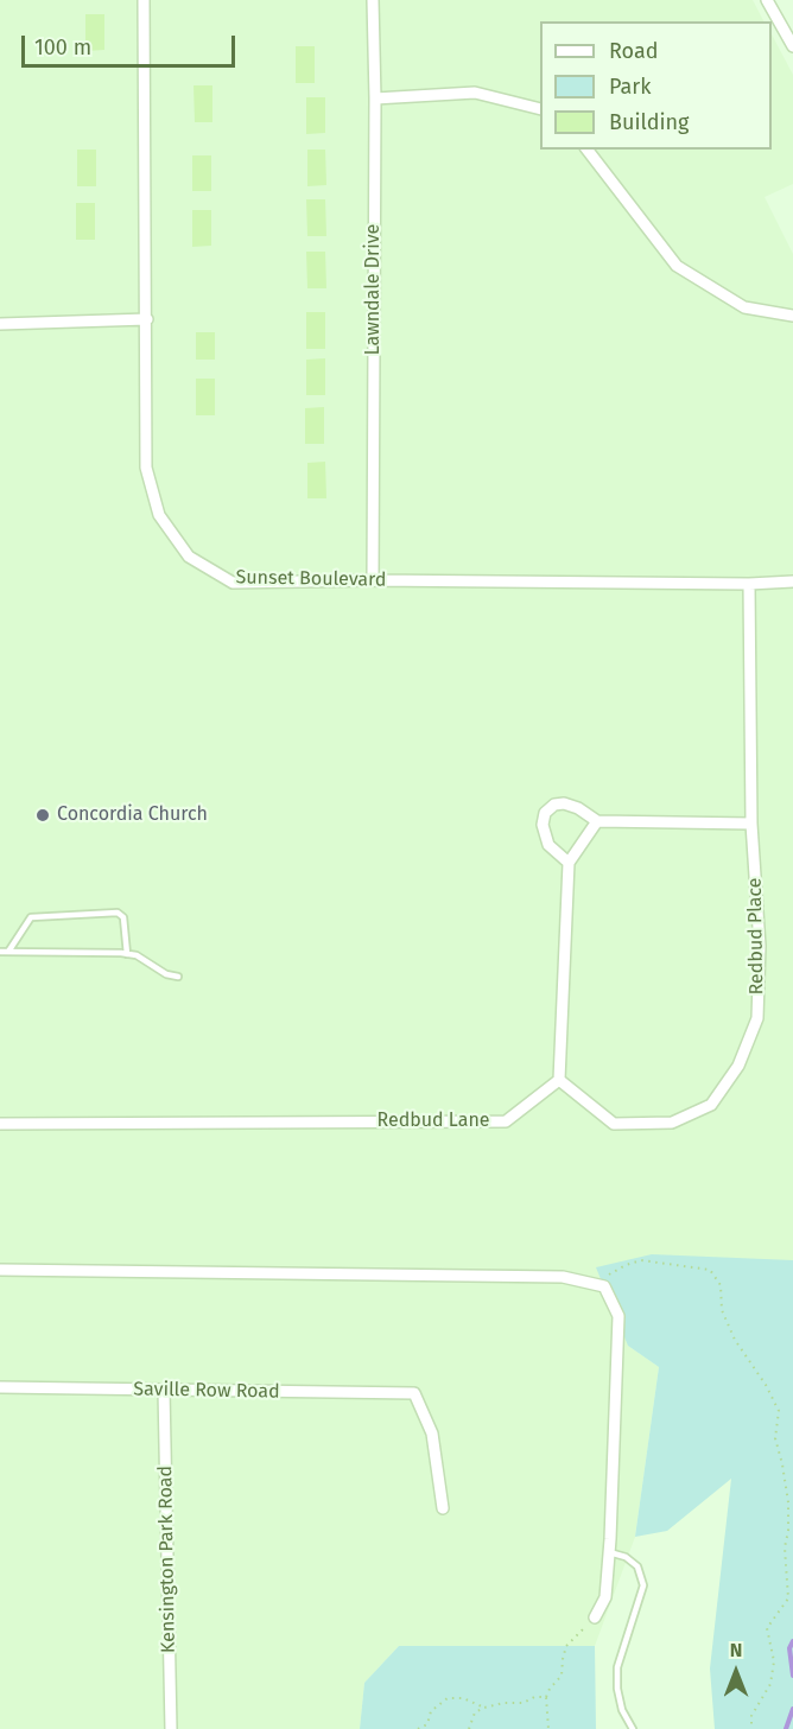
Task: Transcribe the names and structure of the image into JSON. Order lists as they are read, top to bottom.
{
  "streets": {
    "street": [
      "Lawndale Drive",
      "Sunset Boulevard",
      "Redbud Place",
      "Redbud Lane",
      "Saville Row Road",
      "Kensington Park Road"
    ]
  },
  "crossings": [
    ["Lawndale Drive", "Sunset Boulevard"],
    ["Sunset Boulevard", "Redbud Place"],
    ["Redbud Place", "Redbud Lane"],
    ["Saville Row Road", "Kensington Park Road"]
  ],
  "places": ["Concordia Church"],
  "legend": ["Road", "Park", "Building"],
  "scale_bar": "100 m",
  "north": "top"
}
